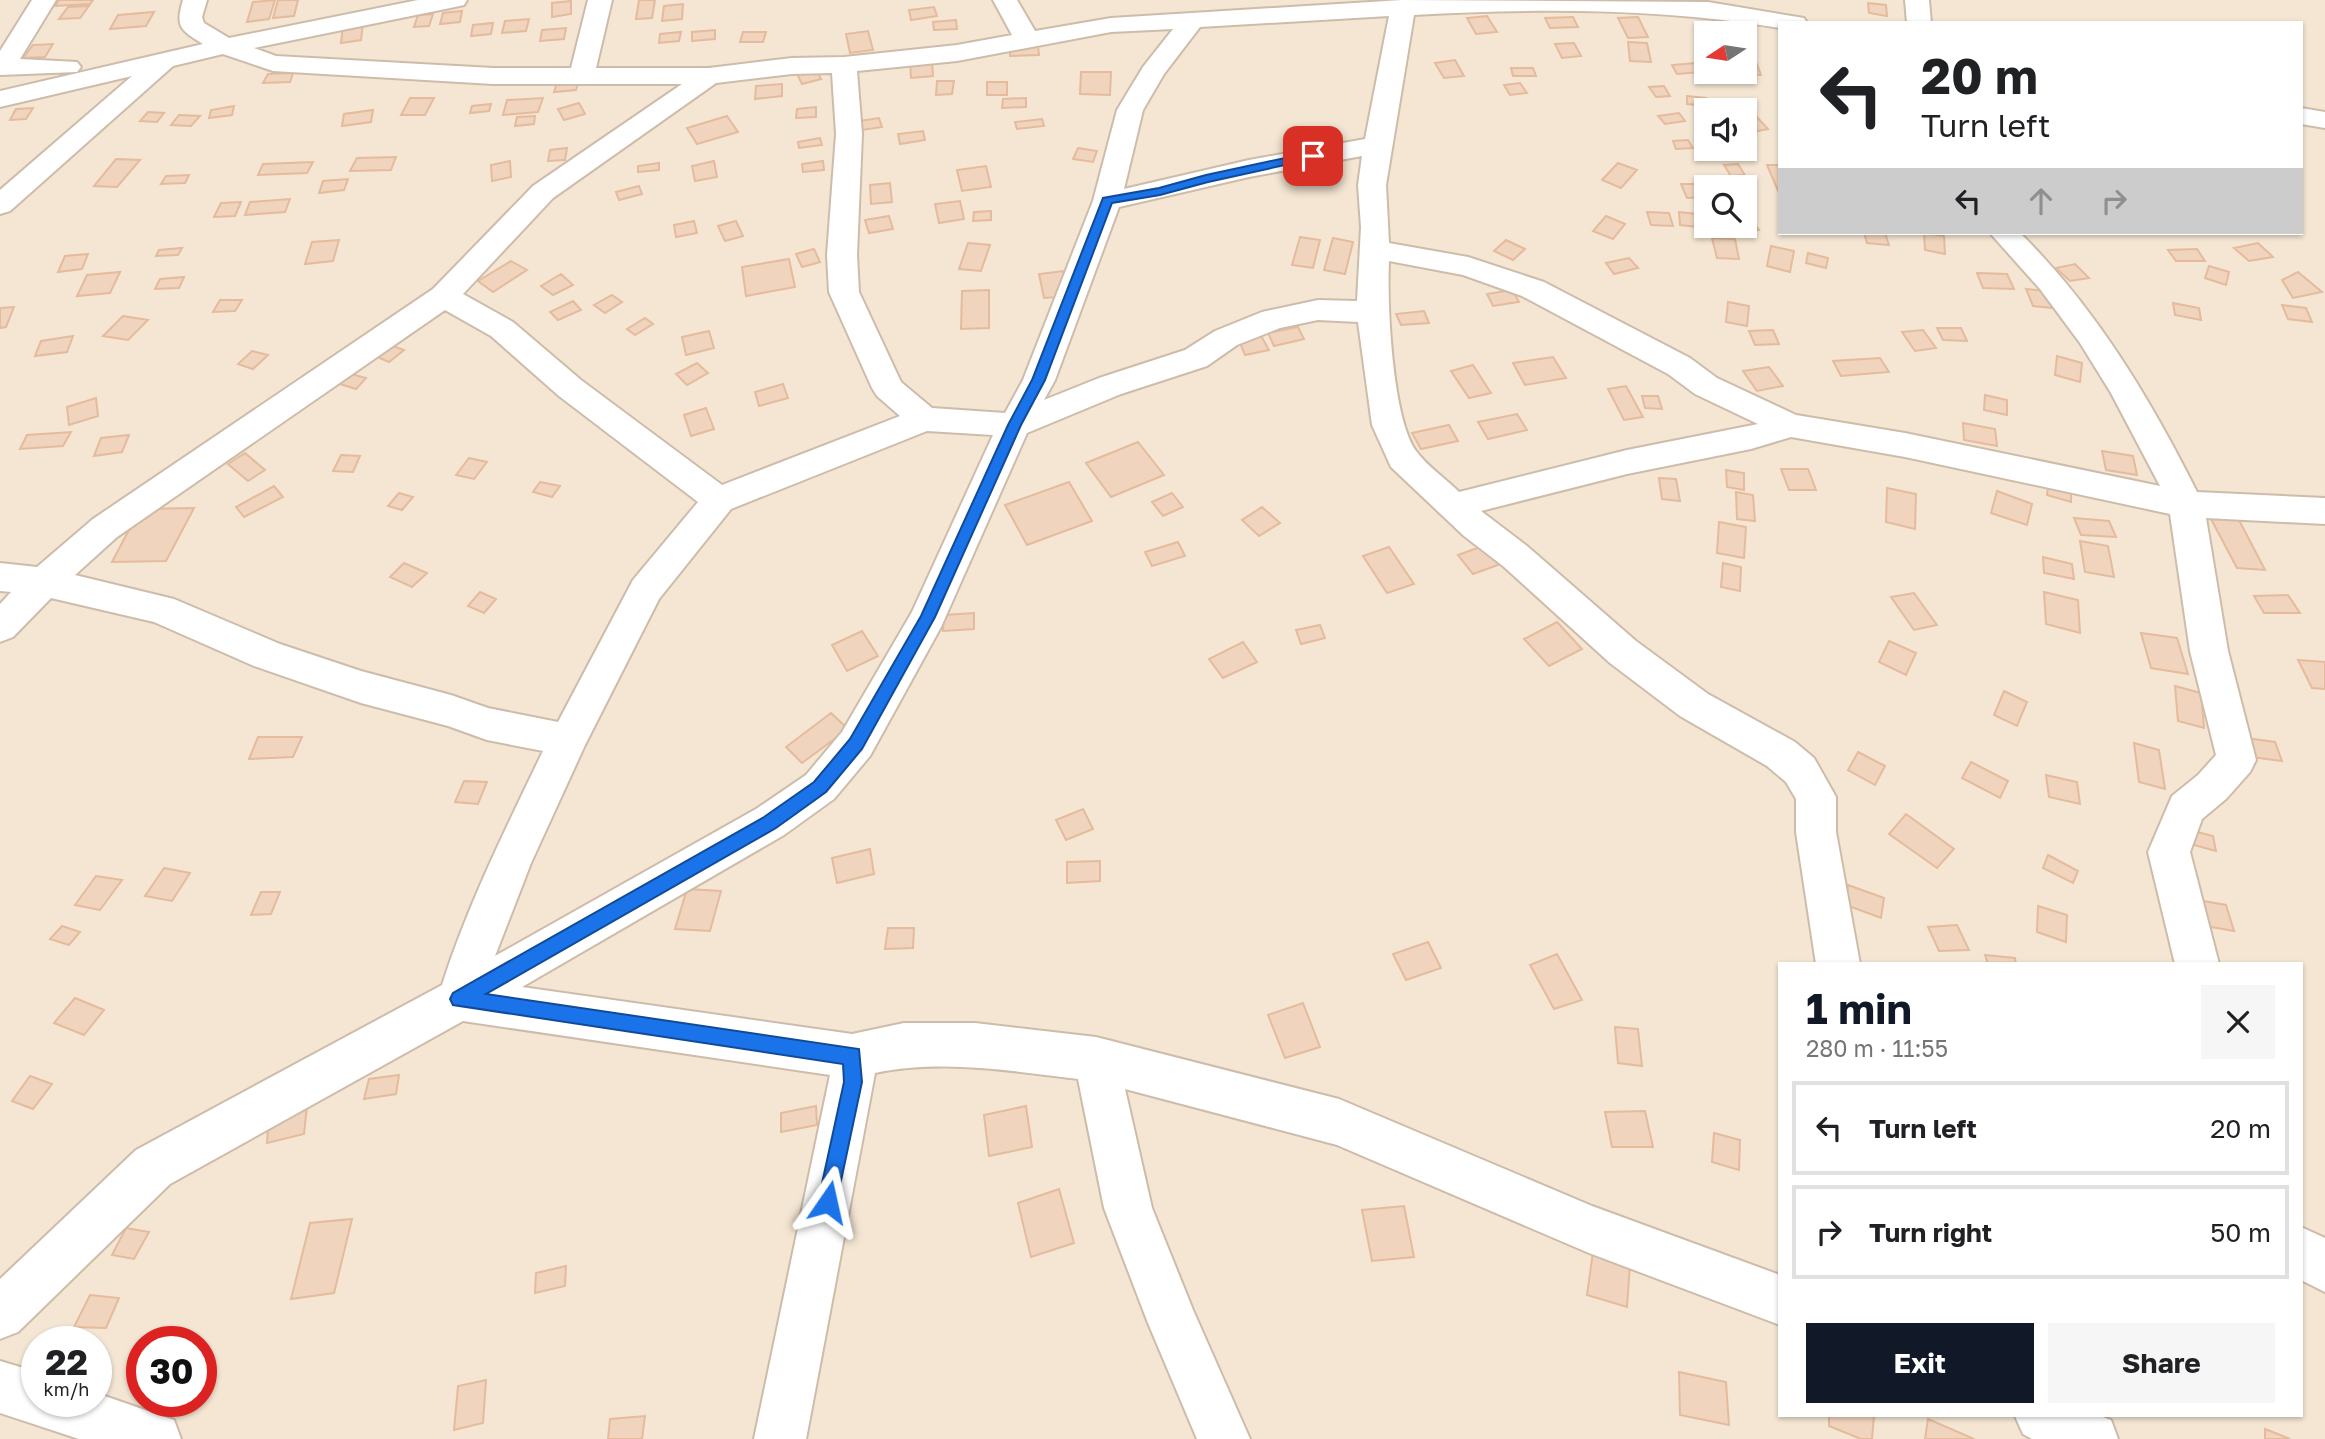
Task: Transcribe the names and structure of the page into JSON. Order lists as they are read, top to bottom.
{
  "north": "left",
  "page": {
    "turn": ["20 m", "Turn left"],
    "heading": ["1 min", "280 m · 11:55"],
    "list": [
      {
        "name": "Turn left",
        "value": "20 m"
      },
      {
        "name": "Turn right",
        "value": "50 m"
      }
    ],
    "buttons": ["Exit", "Share"],
    "speed": "22 km/h",
    "limit": "30"
  }
}
